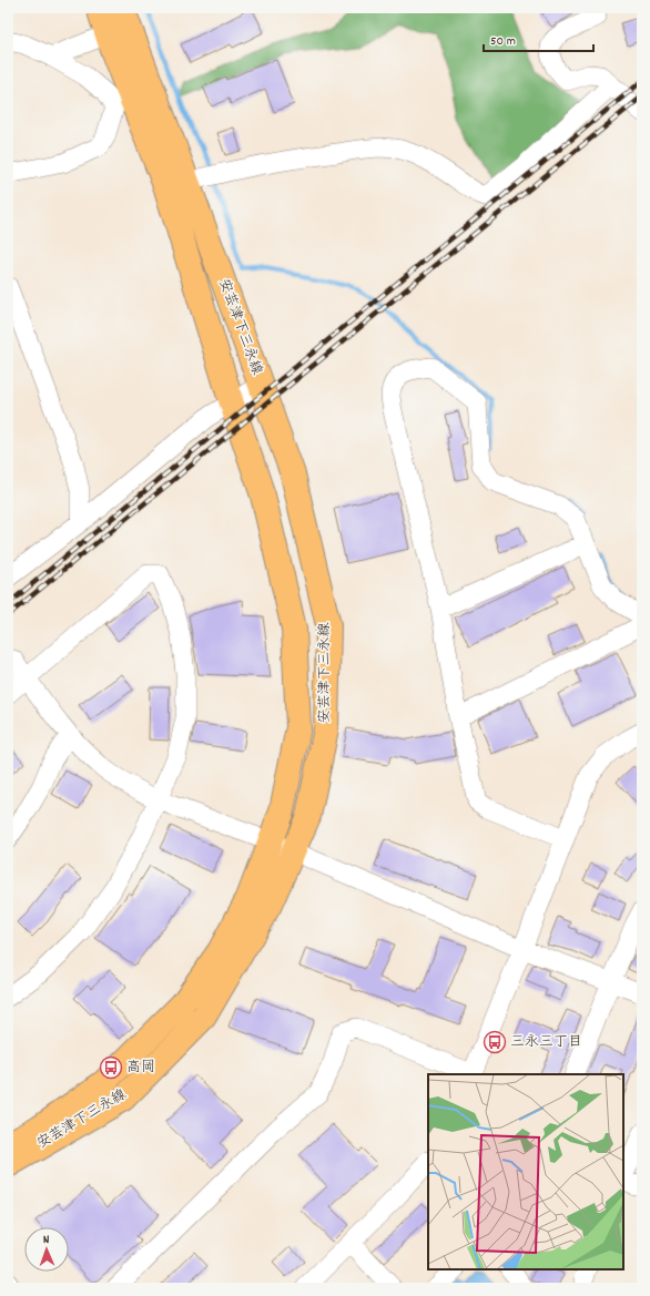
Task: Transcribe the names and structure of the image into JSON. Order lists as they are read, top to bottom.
{
  "streets": {
    "main road": ["安芸津下三永線"]
  },
  "places": {
    "bus stop": ["三永三丁目", "高岡"]
  },
  "scale_bar": "50 m",
  "north": "top"
}
